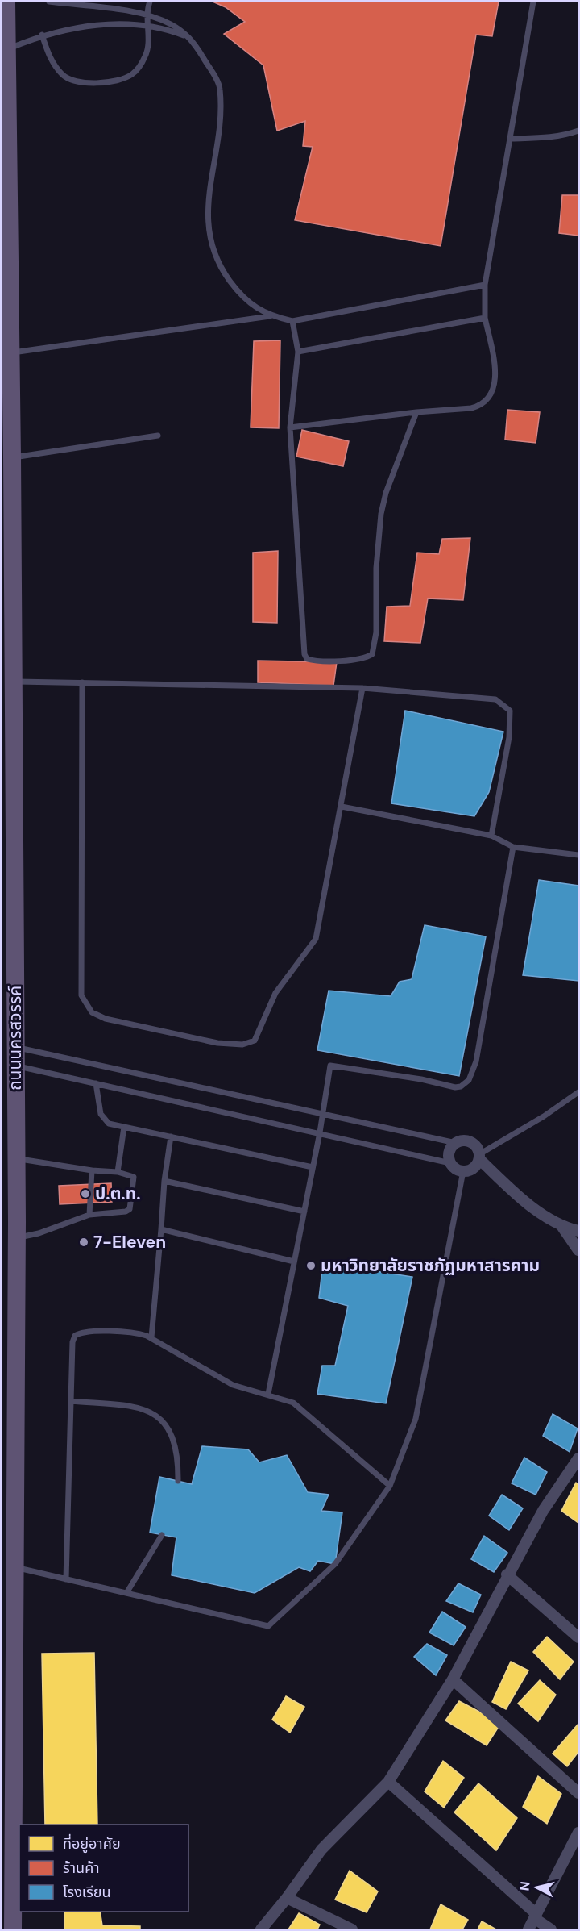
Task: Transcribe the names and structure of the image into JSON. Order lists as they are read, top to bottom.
{
  "streets": {
    "main road": ["ถนนนครสวรรค์"]
  },
  "places": ["ป.ต.ท.", "7-Eleven", "มหาวิทยาลัยราชภัฏมหาสารคาม"],
  "legend": ["ที่อยู่อาศัย", "ร้านค้า", "โรงเรียน"],
  "north": "left"
}
